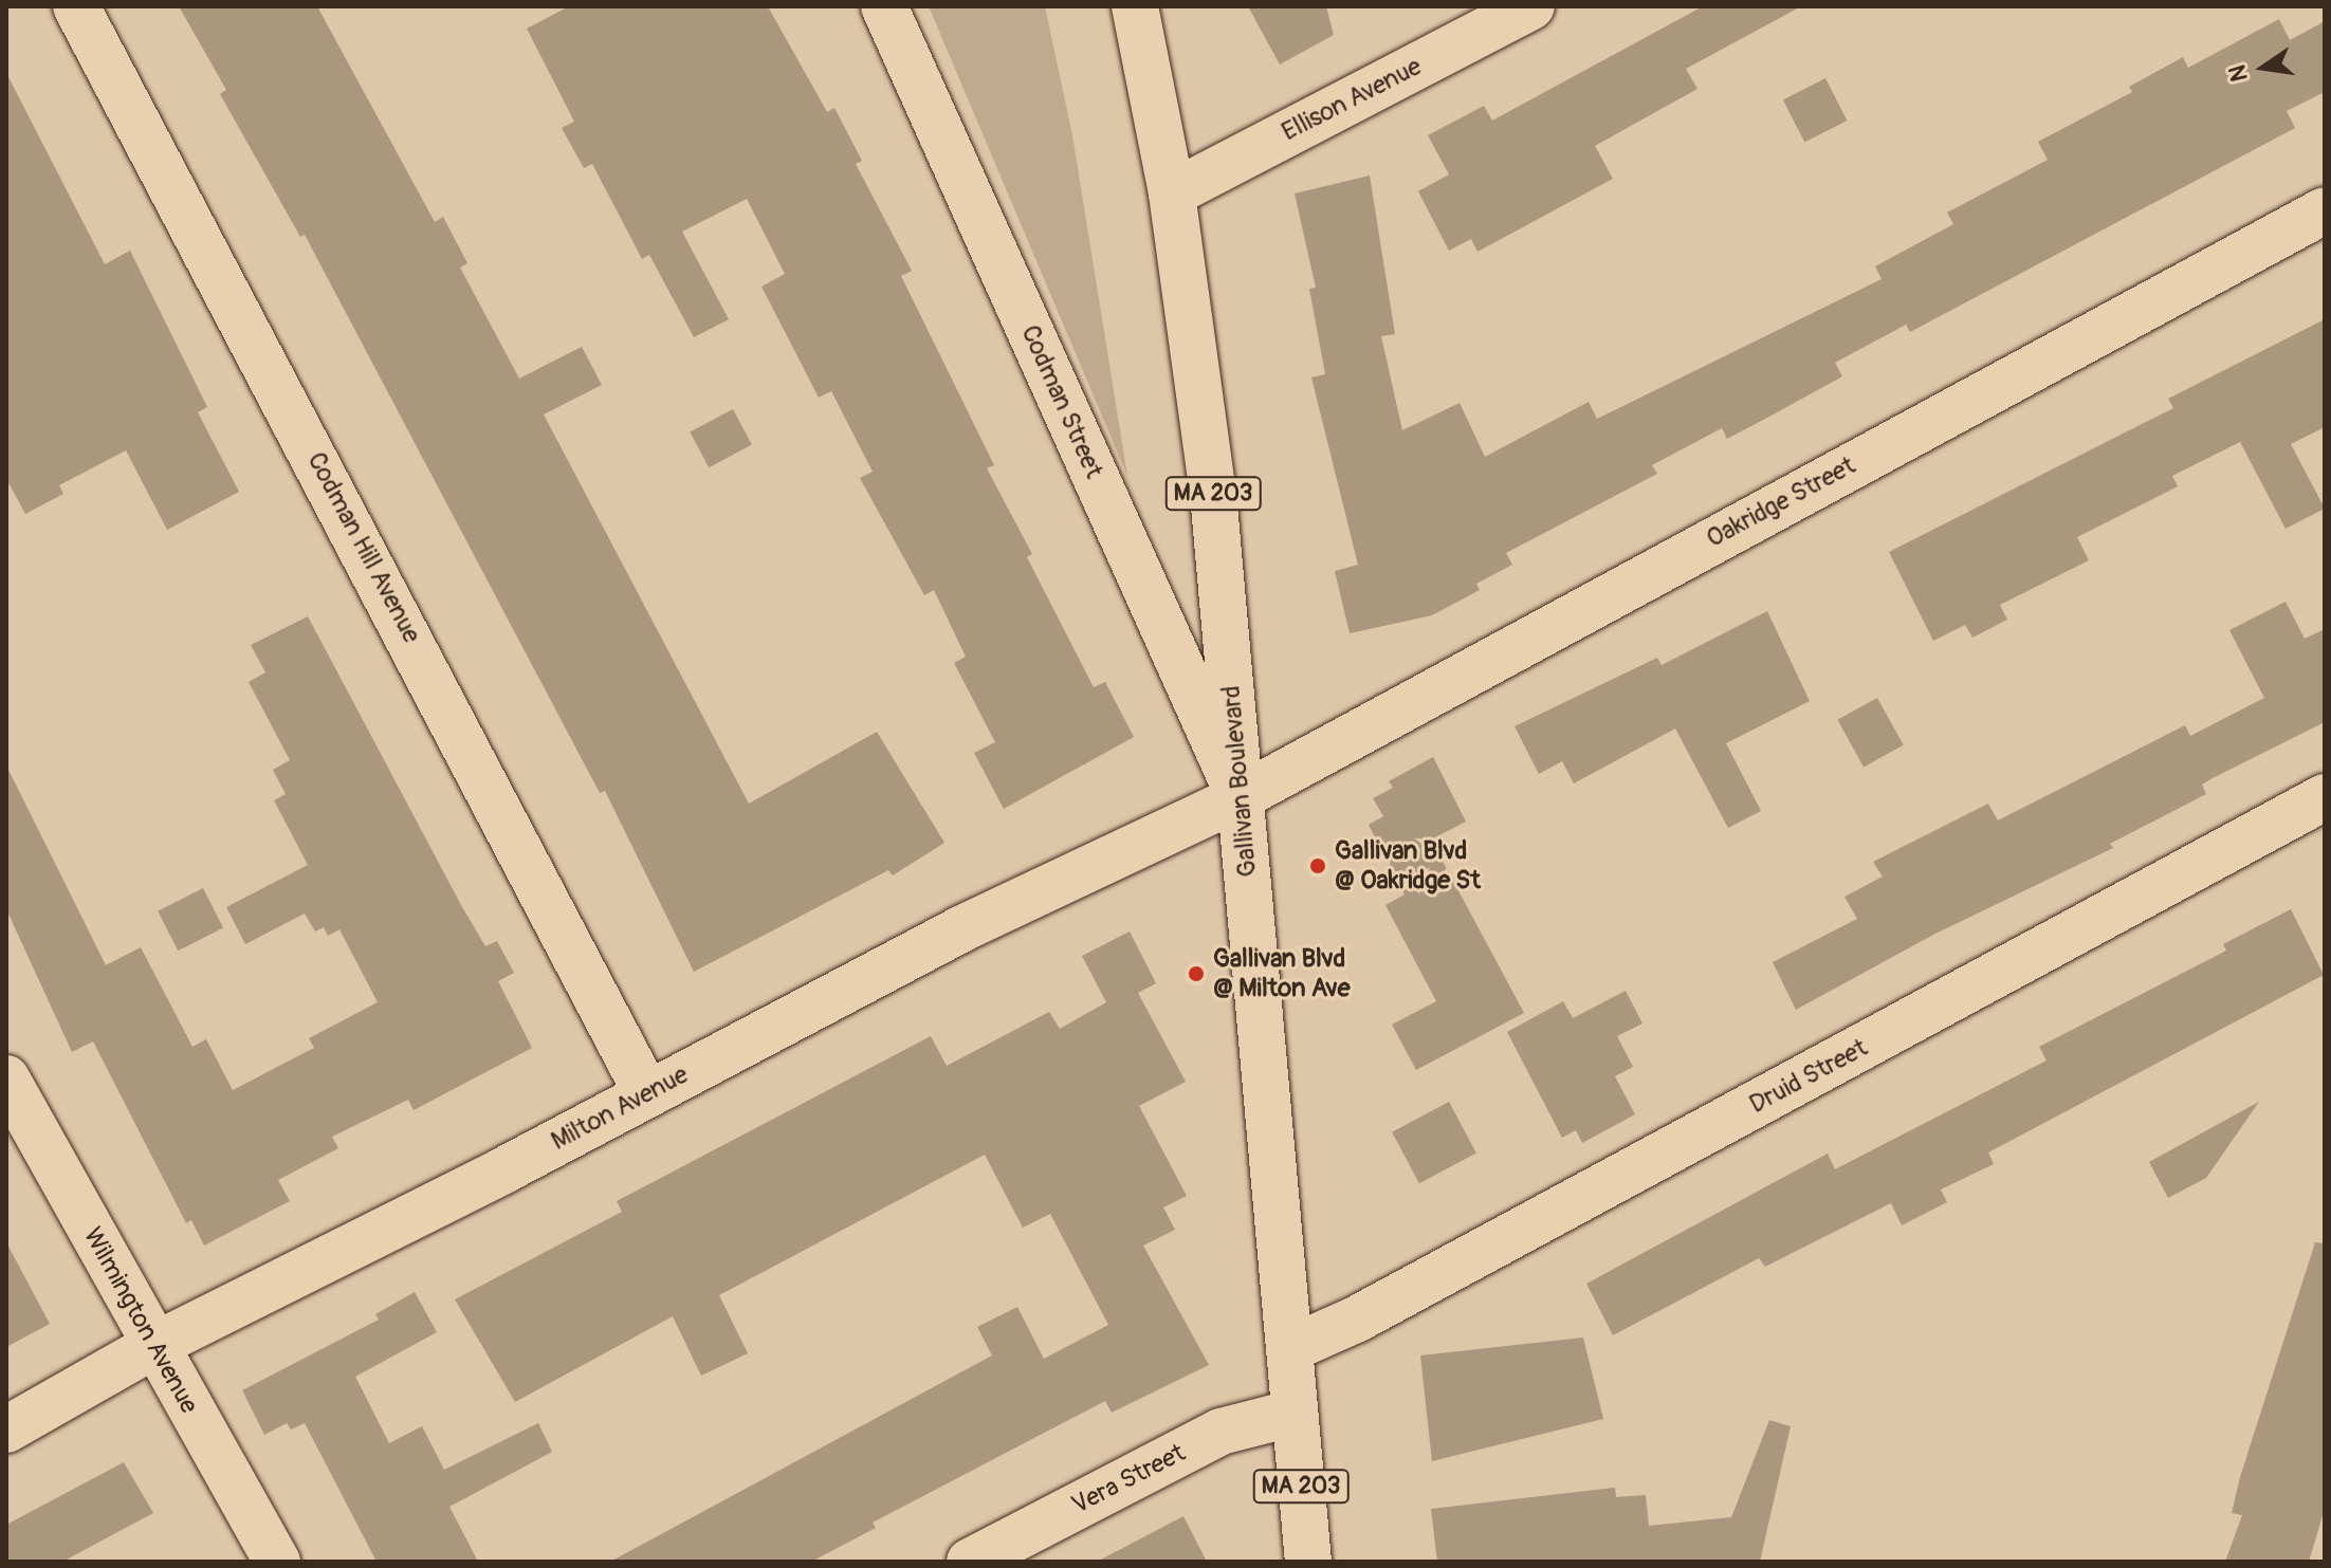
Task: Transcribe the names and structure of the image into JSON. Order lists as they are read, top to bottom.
{
  "streets": {
    "main road": [
      "Ellison Avenue",
      "Codman Street",
      "MA 203",
      "Oakridge Street",
      "Codman Hill Avenue",
      "Gallivan Boulevard",
      "Druid Street",
      "Milton Avenue",
      "Wilmington Avenue",
      "Vera Street"
    ]
  },
  "crossings": [
    ["Ellison Avenue", "Gallivan Boulevard"],
    ["Codman Street", "Oakridge Street"],
    ["Codman Street", "Gallivan Boulevard"],
    ["Codman Street", "Milton Avenue"],
    ["Oakridge Street", "Gallivan Boulevard"],
    ["Oakridge Street", "Milton Avenue"],
    ["Codman Hill Avenue", "Milton Avenue"],
    ["Gallivan Boulevard", "Druid Street"],
    ["Gallivan Boulevard", "Milton Avenue"],
    ["Gallivan Boulevard", "Vera Street"],
    ["Milton Avenue", "Wilmington Avenue"]
  ],
  "places": ["Gallivan Blvd @ Oakridge St", "Gallivan Blvd @ Milton Ave"],
  "north": "left"
}
